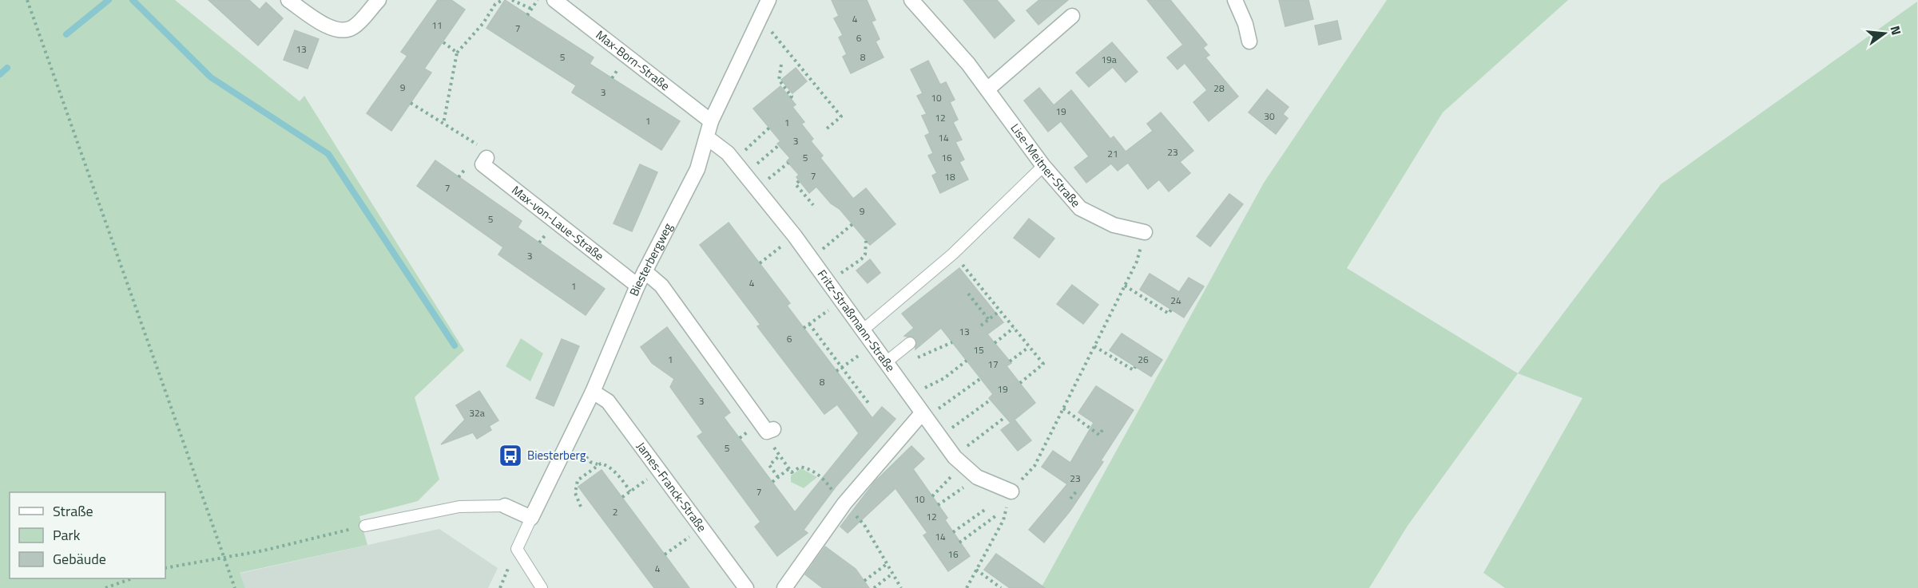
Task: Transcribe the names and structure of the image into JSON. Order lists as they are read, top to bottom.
{
  "streets": {
    "street": [
      "Max-Born-Straße",
      "Lise-Meitner-Straße",
      "Max-von-Laue-Straße",
      "Biesterbergweg",
      "Fritz-Straßmann-Straße",
      "James-Franck-Straße"
    ]
  },
  "crossings": [
    ["Max-Born-Straße", "Biesterbergweg"],
    ["Max-von-Laue-Straße", "Biesterbergweg"],
    ["Biesterbergweg", "Fritz-Straßmann-Straße"],
    ["Biesterbergweg", "James-Franck-Straße"]
  ],
  "places": {
    "bus stop": ["Biesterberg"]
  },
  "house_numbers": [
    "4",
    "11",
    "7",
    "6",
    "13",
    "5",
    "8",
    "19a",
    "9",
    "28",
    "3",
    "10",
    "19",
    "30",
    "12",
    "1",
    "1",
    "14",
    "3",
    "23",
    "21",
    "5",
    "16",
    "7",
    "18",
    "7",
    "9",
    "5",
    "3",
    "4",
    "1",
    "24",
    "13",
    "6",
    "15",
    "1",
    "26",
    "17",
    "8",
    "19",
    "3",
    "32a",
    "5",
    "23",
    "7",
    "10",
    "2",
    "12",
    "14",
    "16",
    "4"
  ],
  "legend": ["Straße", "Park", "Gebäude"],
  "north": "right"
}
